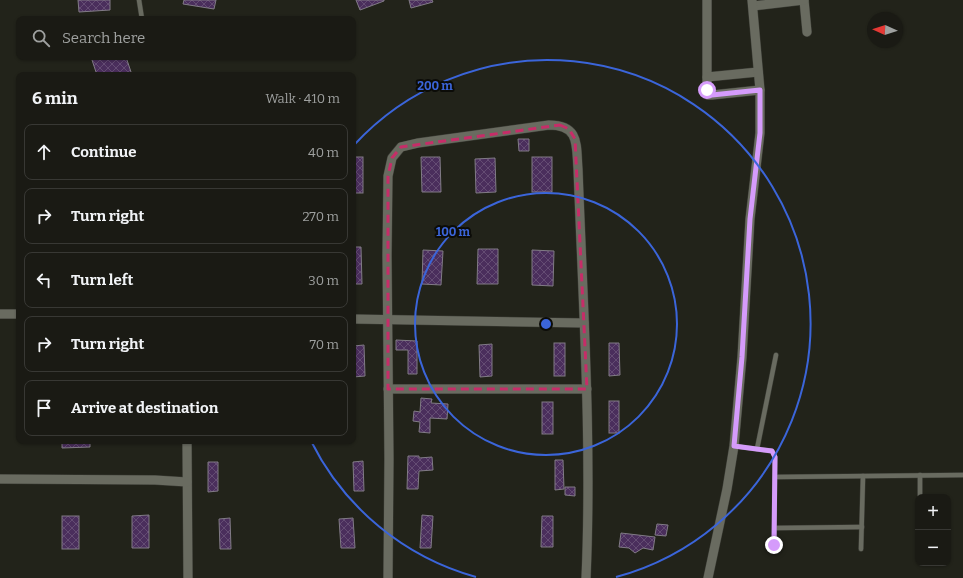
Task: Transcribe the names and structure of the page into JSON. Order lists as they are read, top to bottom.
{
  "north": "left",
  "page": {
    "search": "Search here",
    "heading": ["6 min", "Walk · 410 m"],
    "list": [
      ["Continue", "40 m"],
      ["Turn right", "270 m"],
      ["Turn left", "30 m"],
      ["Turn right", "70 m"],
      "Arrive at destination"
    ],
    "map_buttons": ["+", "−"]
  },
  "rings": ["200 m", "100 m"]
}
